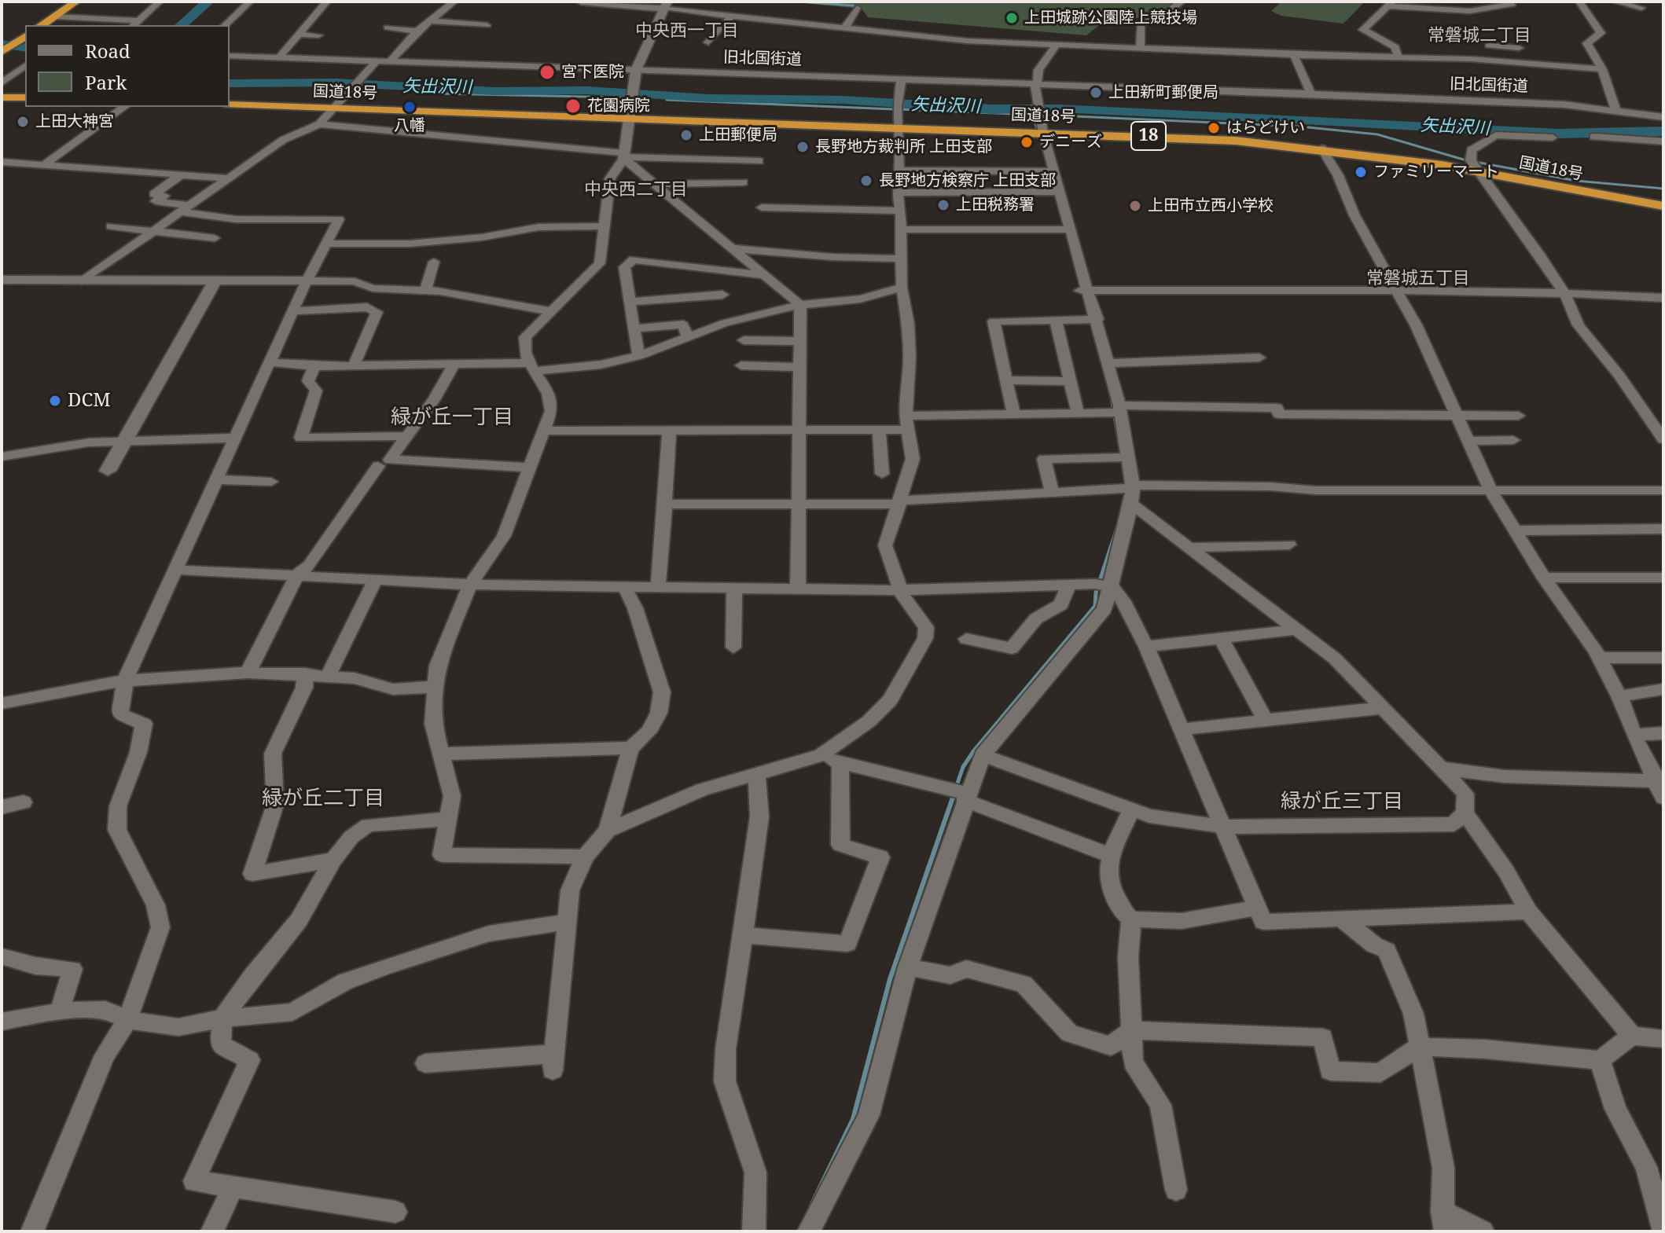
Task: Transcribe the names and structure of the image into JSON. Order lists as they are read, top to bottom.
{
  "streets": {
    "highway": ["国道18号", "18"],
    "street": ["旧北国街道"]
  },
  "districts": [
    "中央西一丁目",
    "常磐城二丁目",
    "中央西二丁目",
    "常磐城五丁目",
    "緑が丘一丁目",
    "緑が丘二丁目",
    "緑が丘三丁目"
  ],
  "water": ["矢出沢川"],
  "places": [
    "上田城跡公園陸上競技場",
    "宮下医院",
    "上田新町郵便局",
    "花園病院",
    "八幡",
    "上田大神宮",
    "はらどけい",
    "上田郵便局",
    "デニーズ",
    "長野地方裁判所 上田支部",
    "ファミリーマート",
    "長野地方検察庁 上田支部",
    "上田税務署",
    "上田市立西小学校",
    "DCM"
  ],
  "legend": ["Road", "Park"]
}
